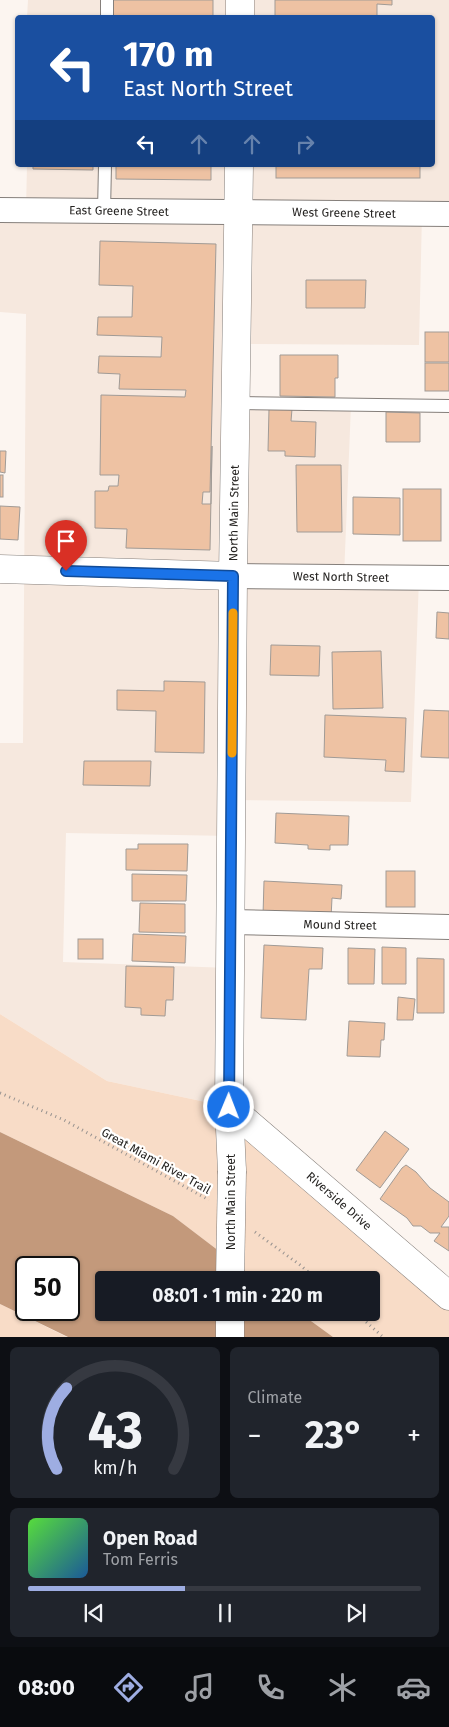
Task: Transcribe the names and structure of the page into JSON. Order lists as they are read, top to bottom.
{
  "streets": {
    "main road": ["North Main Street", "Riverside Drive"],
    "street": [
      "East Greene Street",
      "West Greene Street",
      "West North Street",
      "Mound Street"
    ],
    "path": ["Great Miami River Trail"]
  },
  "crossings": [
    ["East Greene Street", "West Greene Street"],
    ["East Greene Street", "North Main Street"],
    ["West Greene Street", "North Main Street"],
    ["North Main Street", "West North Street"],
    ["North Main Street", "Mound Street"],
    ["North Main Street", "Riverside Drive"]
  ],
  "page": {
    "turn": ["170 m", "East North Street"],
    "limit": "50",
    "trip": "08:01 · 1 min · 220 m",
    "tile": "Climate",
    "heat": ["−", "23°", "+"],
    "song": ["Open Road", "Tom Ferris"],
    "tabs": "08:00",
    "gauge": ["43", "km/h"]
  }
}
